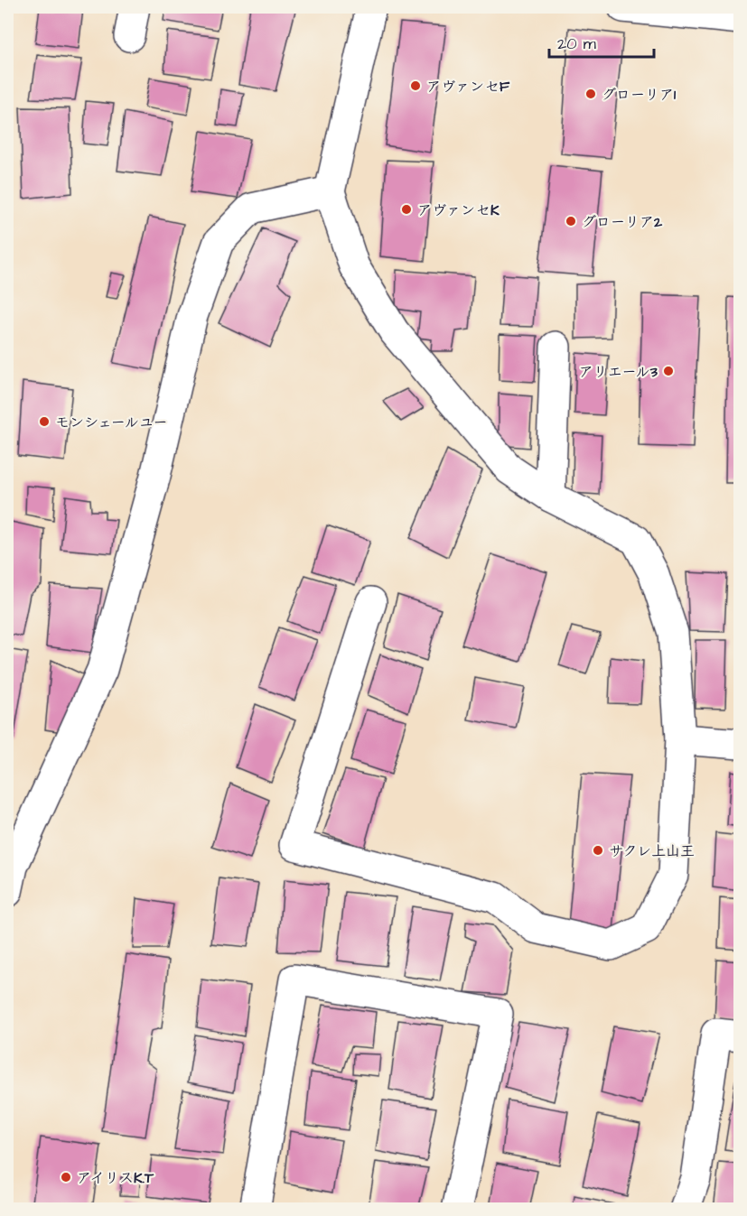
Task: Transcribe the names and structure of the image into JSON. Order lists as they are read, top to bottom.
{
  "places": [
    "アヴァンセF",
    "グローリア1",
    "アヴァンセK",
    "グローリア2",
    "アリエール3",
    "モンシェールユー",
    "サクレ上山王",
    "アイリスK.T"
  ],
  "scale_bar": "20 m"
}
